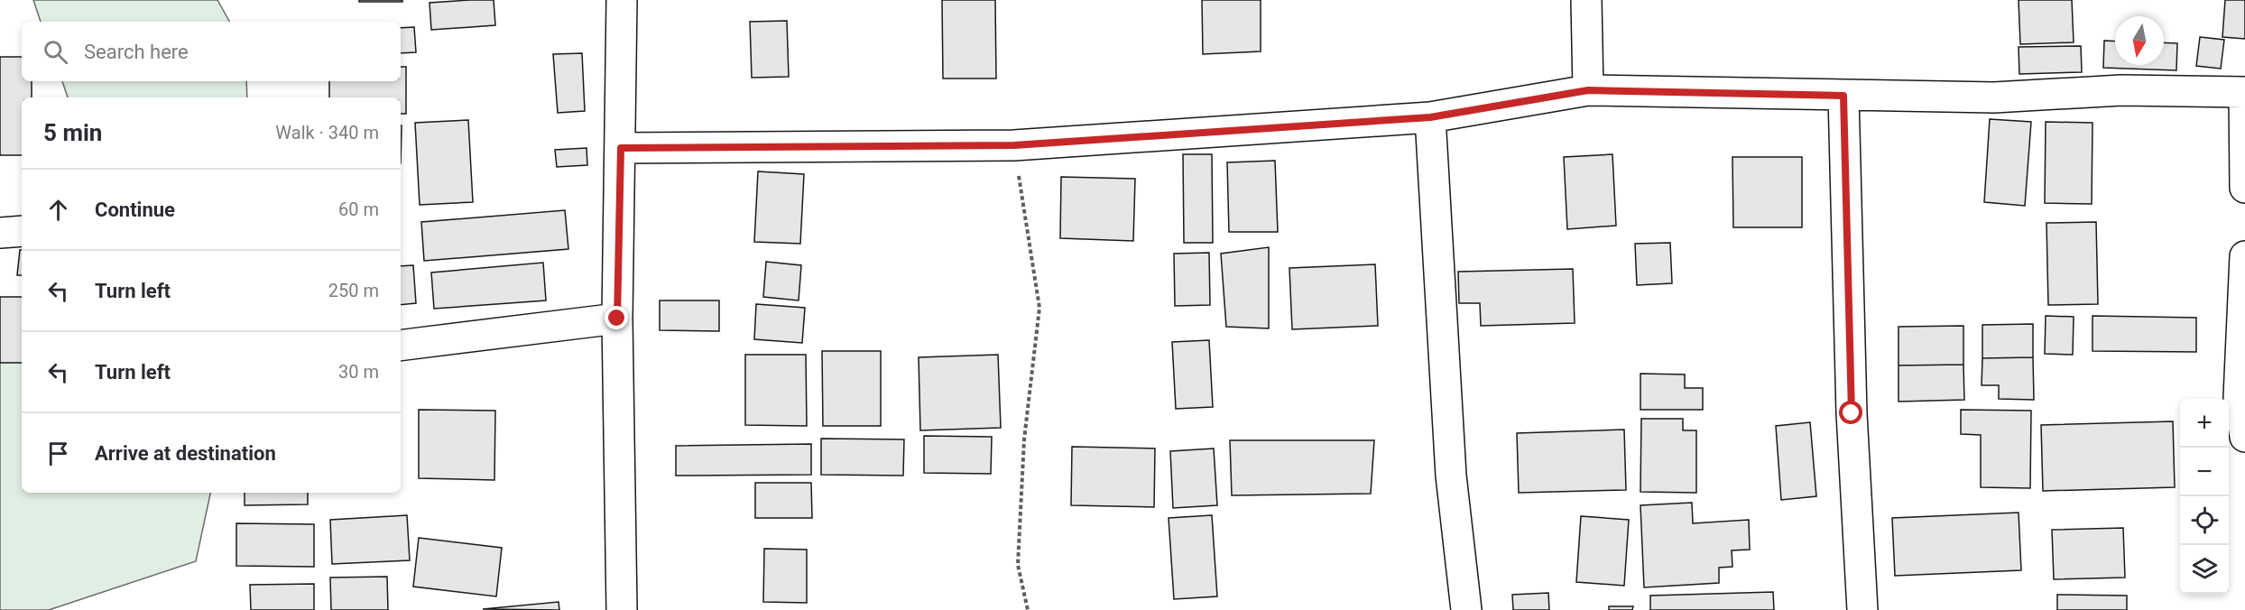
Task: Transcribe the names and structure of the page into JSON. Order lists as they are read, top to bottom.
{
  "north": "bottom",
  "page": {
    "search": "Search here",
    "heading": ["5 min", "Walk · 340 m"],
    "list": [
      ["Continue", "60 m"],
      ["Turn left", "250 m"],
      ["Turn left", "30 m"],
      "Arrive at destination"
    ],
    "map_buttons": ["+", "−"]
  }
}
